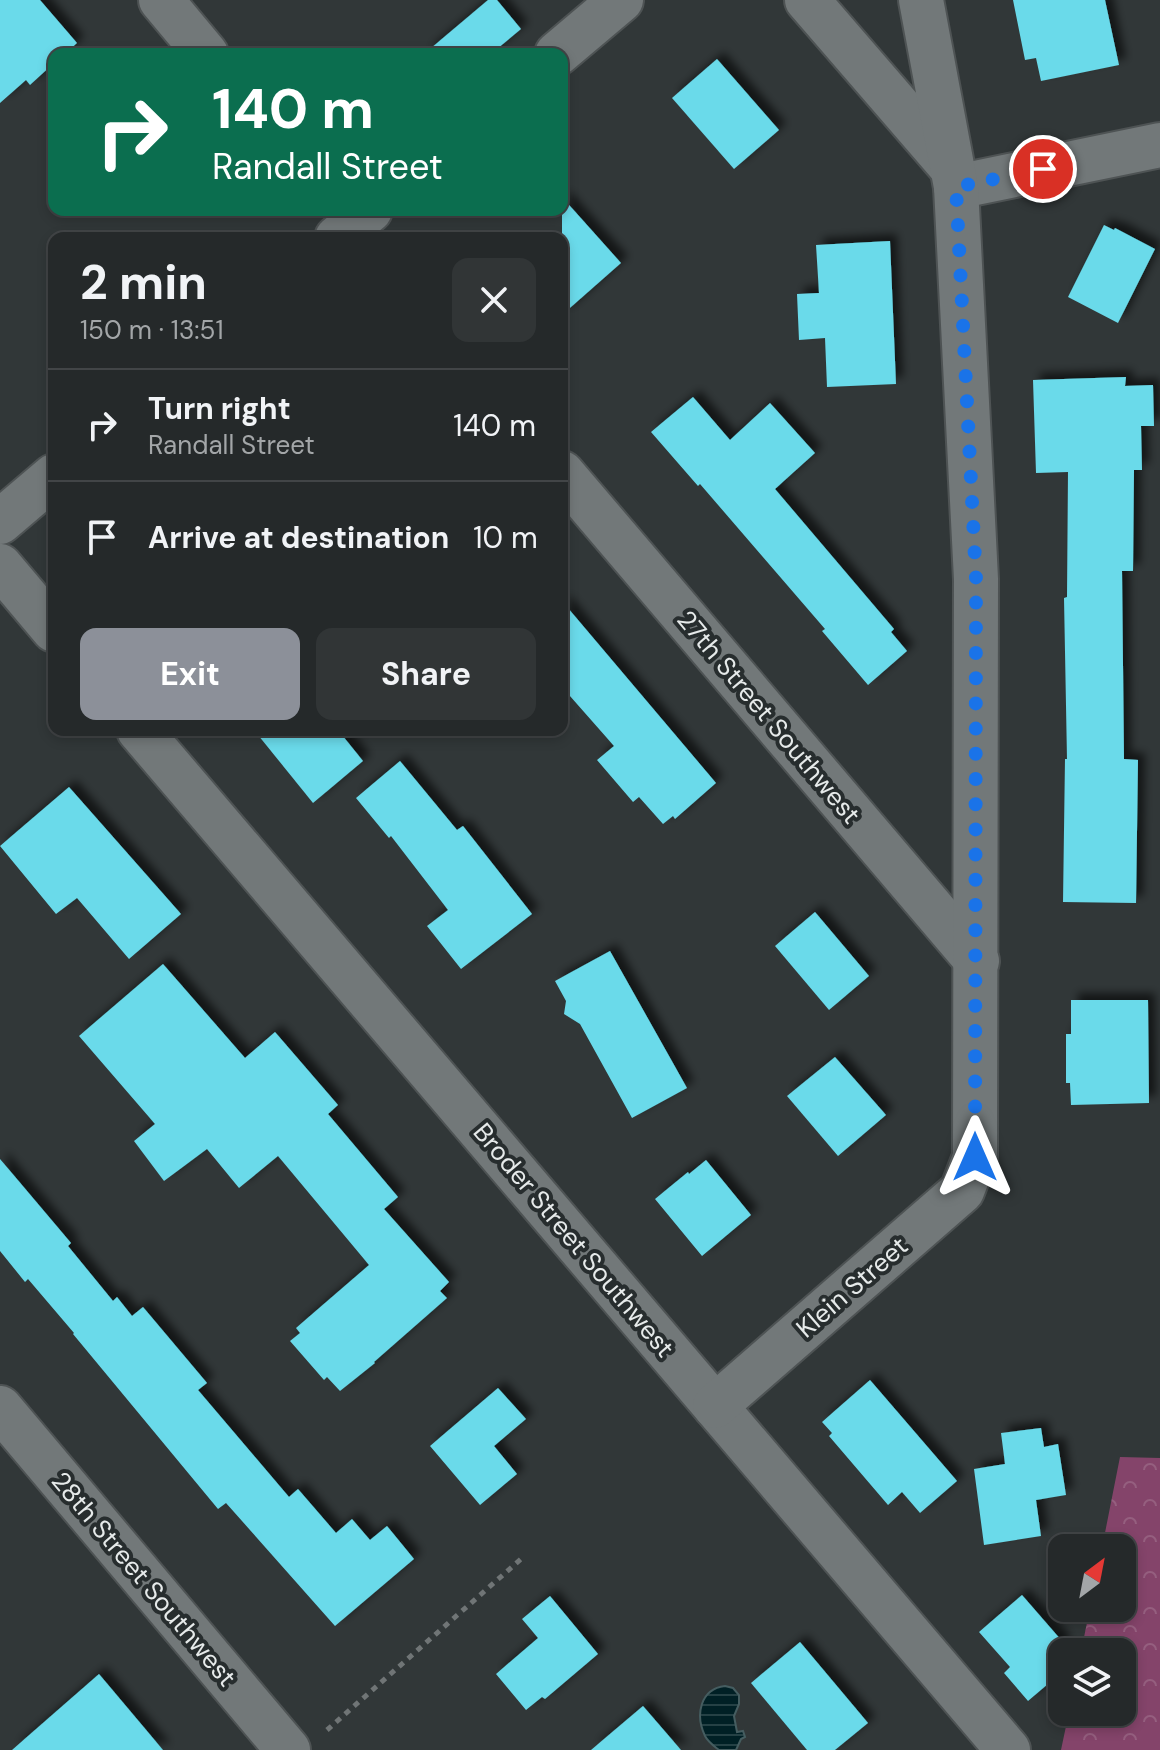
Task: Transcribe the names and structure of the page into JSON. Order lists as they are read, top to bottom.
{
  "streets": {
    "street": [
      "27th Street Southwest",
      "Broder Street Southwest",
      "Klein Street",
      "28th Street Southwest"
    ]
  },
  "crossings": [
    ["27th Street Southwest", "Klein Street"],
    ["Broder Street Southwest", "Klein Street"]
  ],
  "north": "top right",
  "page": {
    "turn": ["140 m", "Randall Street"],
    "heading": ["2 min", "150 m · 13:51"],
    "list": [
      {
        "name": "Turn right",
        "note": "Randall Street",
        "value": "140 m"
      },
      {
        "name": "Arrive at destination",
        "value": "10 m"
      }
    ],
    "buttons": ["Exit", "Share"]
  }
}
